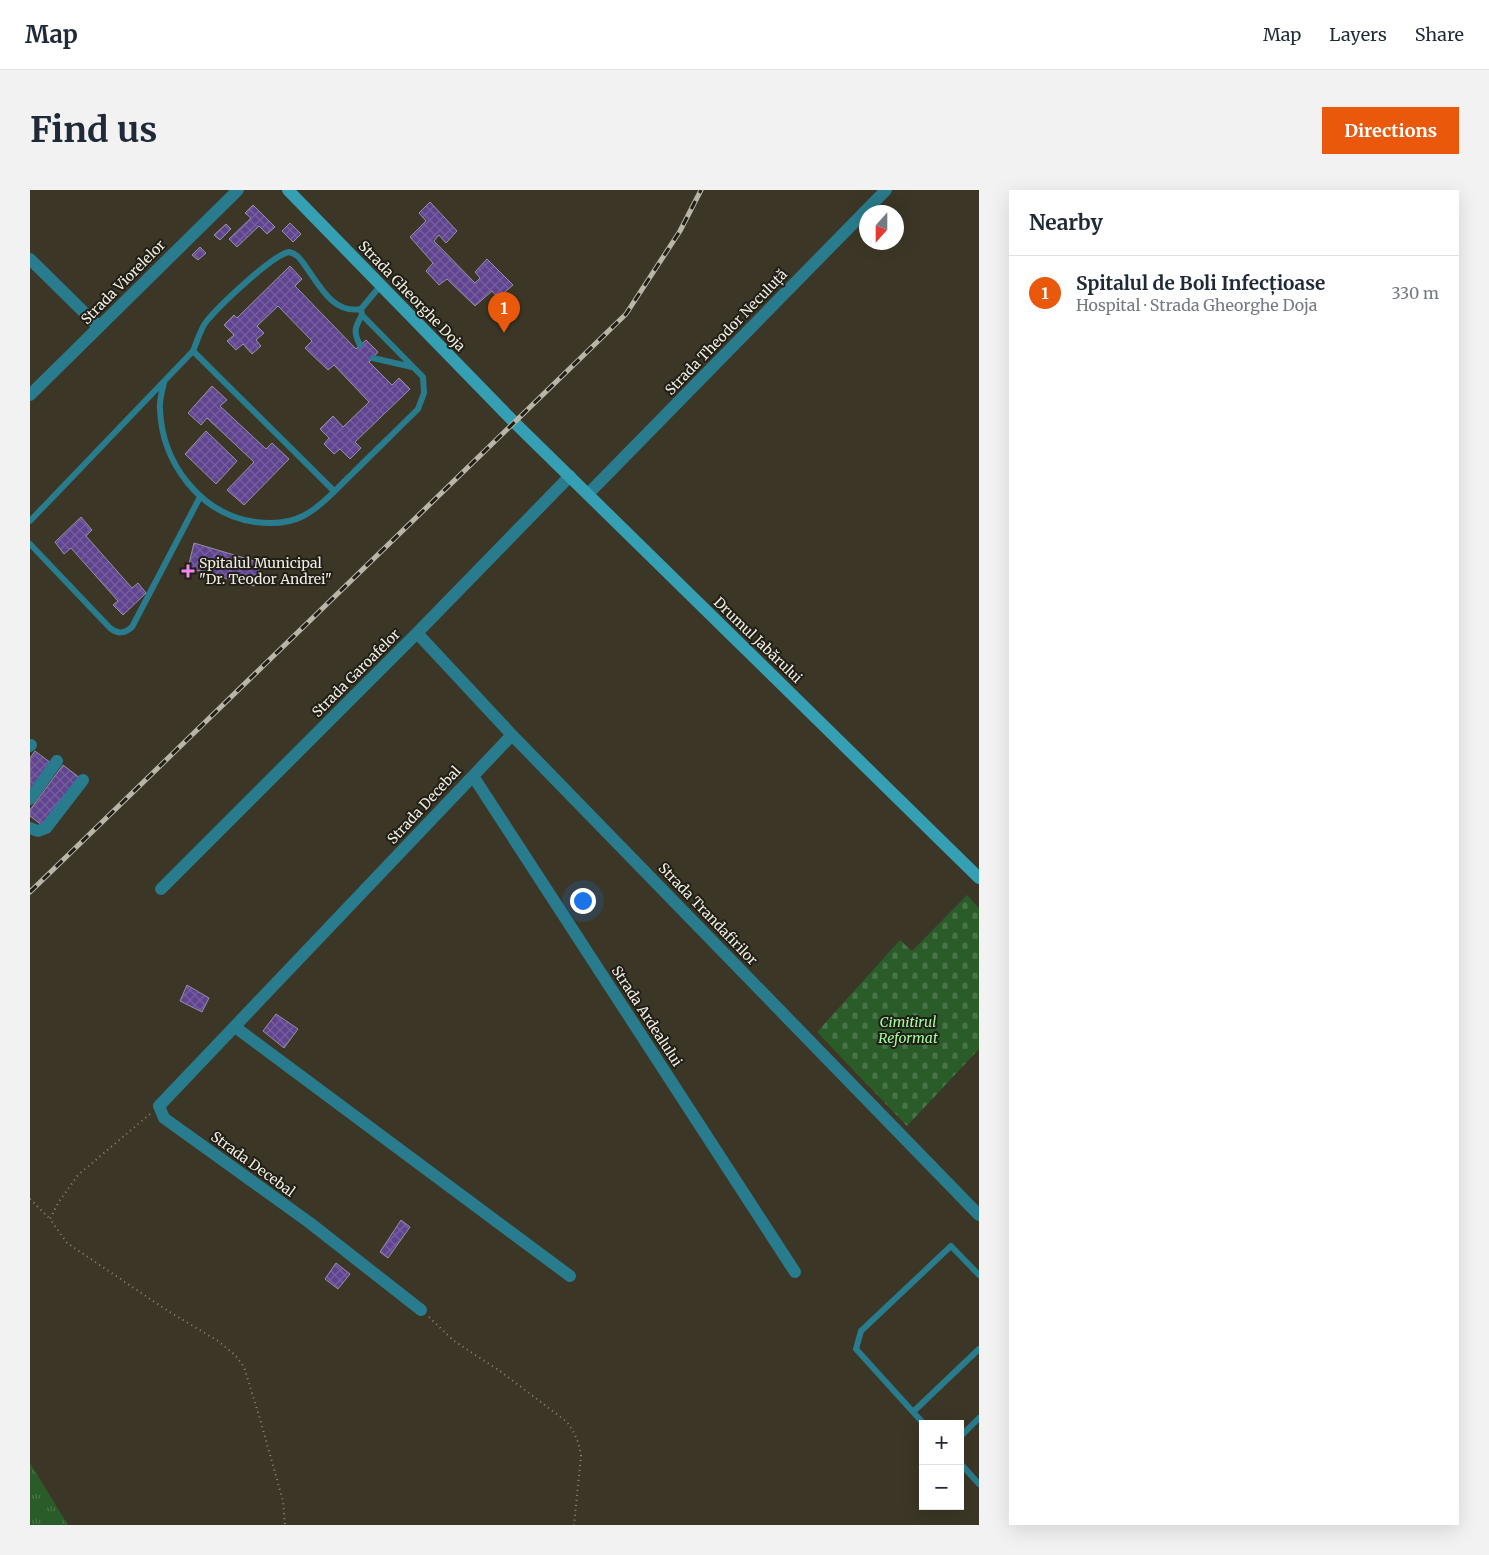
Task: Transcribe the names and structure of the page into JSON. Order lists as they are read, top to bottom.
{
  "streets": {
    "main road": ["Strada Gheorghe Doja", "Drumul Jabărului"],
    "street": [
      "Strada Viorelelor",
      "Strada Theodor Neculuță",
      "Strada Garoafelor",
      "Strada Decebal",
      "Strada Trandafirilor",
      "Strada Ardealului"
    ]
  },
  "crossings": [
    ["Strada Gheorghe Doja", "Drumul Jabărului"],
    ["Strada Theodor Neculuță", "Drumul Jabărului"],
    ["Drumul Jabărului", "Strada Garoafelor"],
    ["Strada Garoafelor", "Strada Trandafirilor"],
    ["Strada Decebal", "Strada Trandafirilor"],
    ["Strada Decebal", "Strada Ardealului"]
  ],
  "parks": ["Cimitirul Reformat"],
  "places": {
    "health": ["Spitalul Municipal \"Dr. Teodor Andrei\""]
  },
  "north": "bottom",
  "page": {
    "header": "Map",
    "nav": ["Map", "Layers", "Share"],
    "buttons": "Directions",
    "title": "Find us",
    "heading": "Nearby",
    "list": [
      {
        "mark": "1",
        "name": "Spitalul de Boli Infecțioase",
        "note": "Hospital · Strada Gheorghe Doja",
        "value": "330 m"
      }
    ],
    "pins": "1",
    "map_buttons": ["+", "−"]
  }
}
